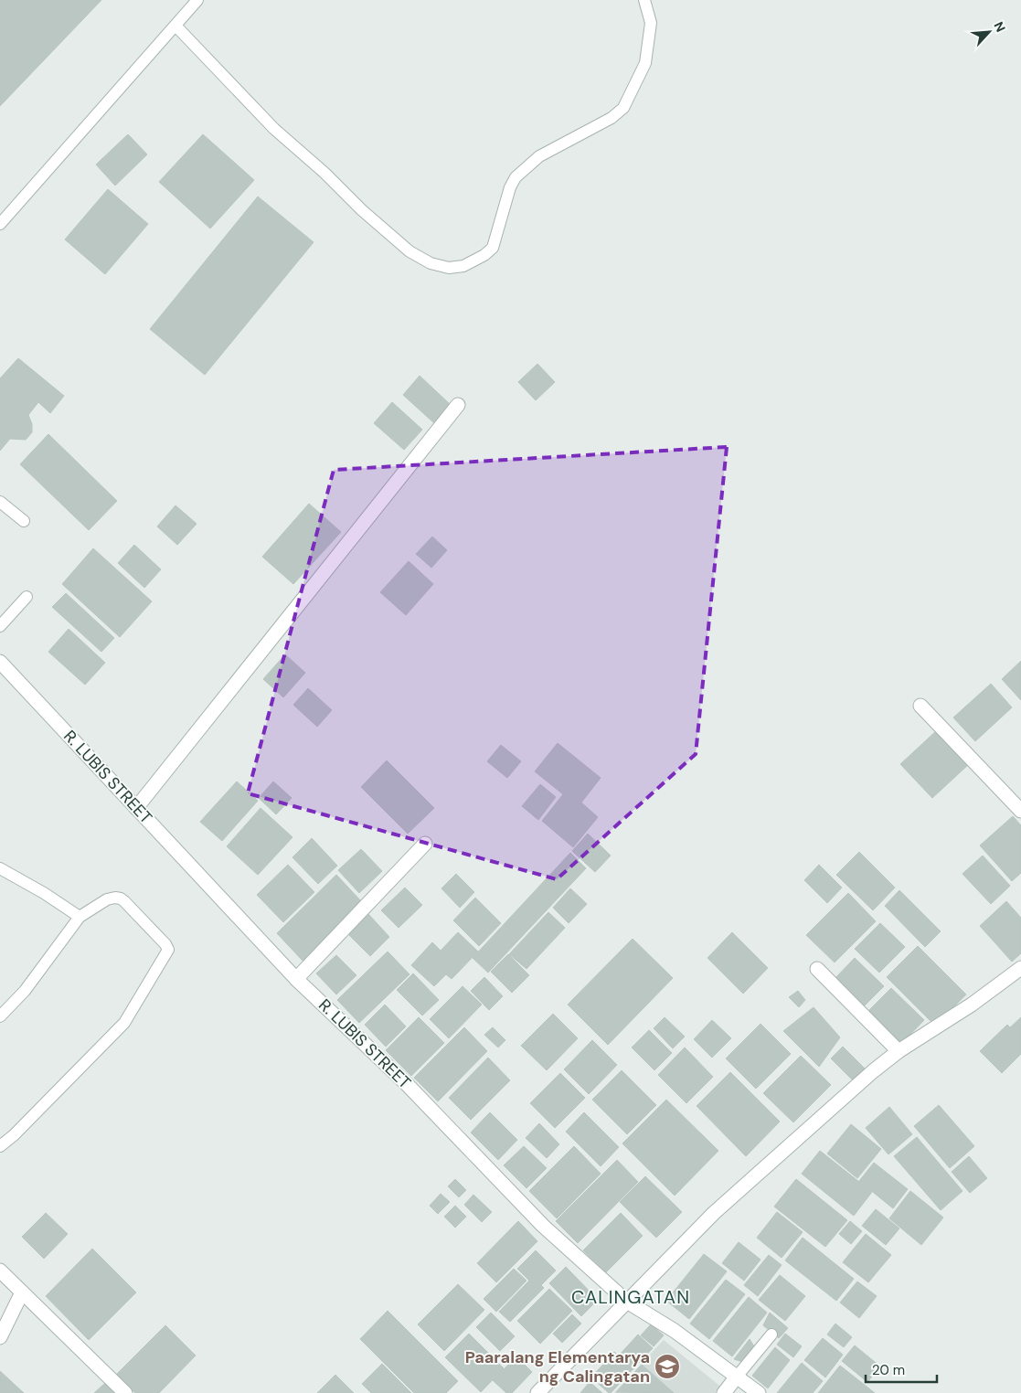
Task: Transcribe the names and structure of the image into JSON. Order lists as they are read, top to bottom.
{
  "streets": {
    "street": ["R. LUBIS STREET"]
  },
  "districts": ["CALINGATAN"],
  "places": {
    "school or university": ["Paaralang Elementarya ng Calingatan"]
  },
  "scale_bar": "20 m",
  "north": "top right"
}
